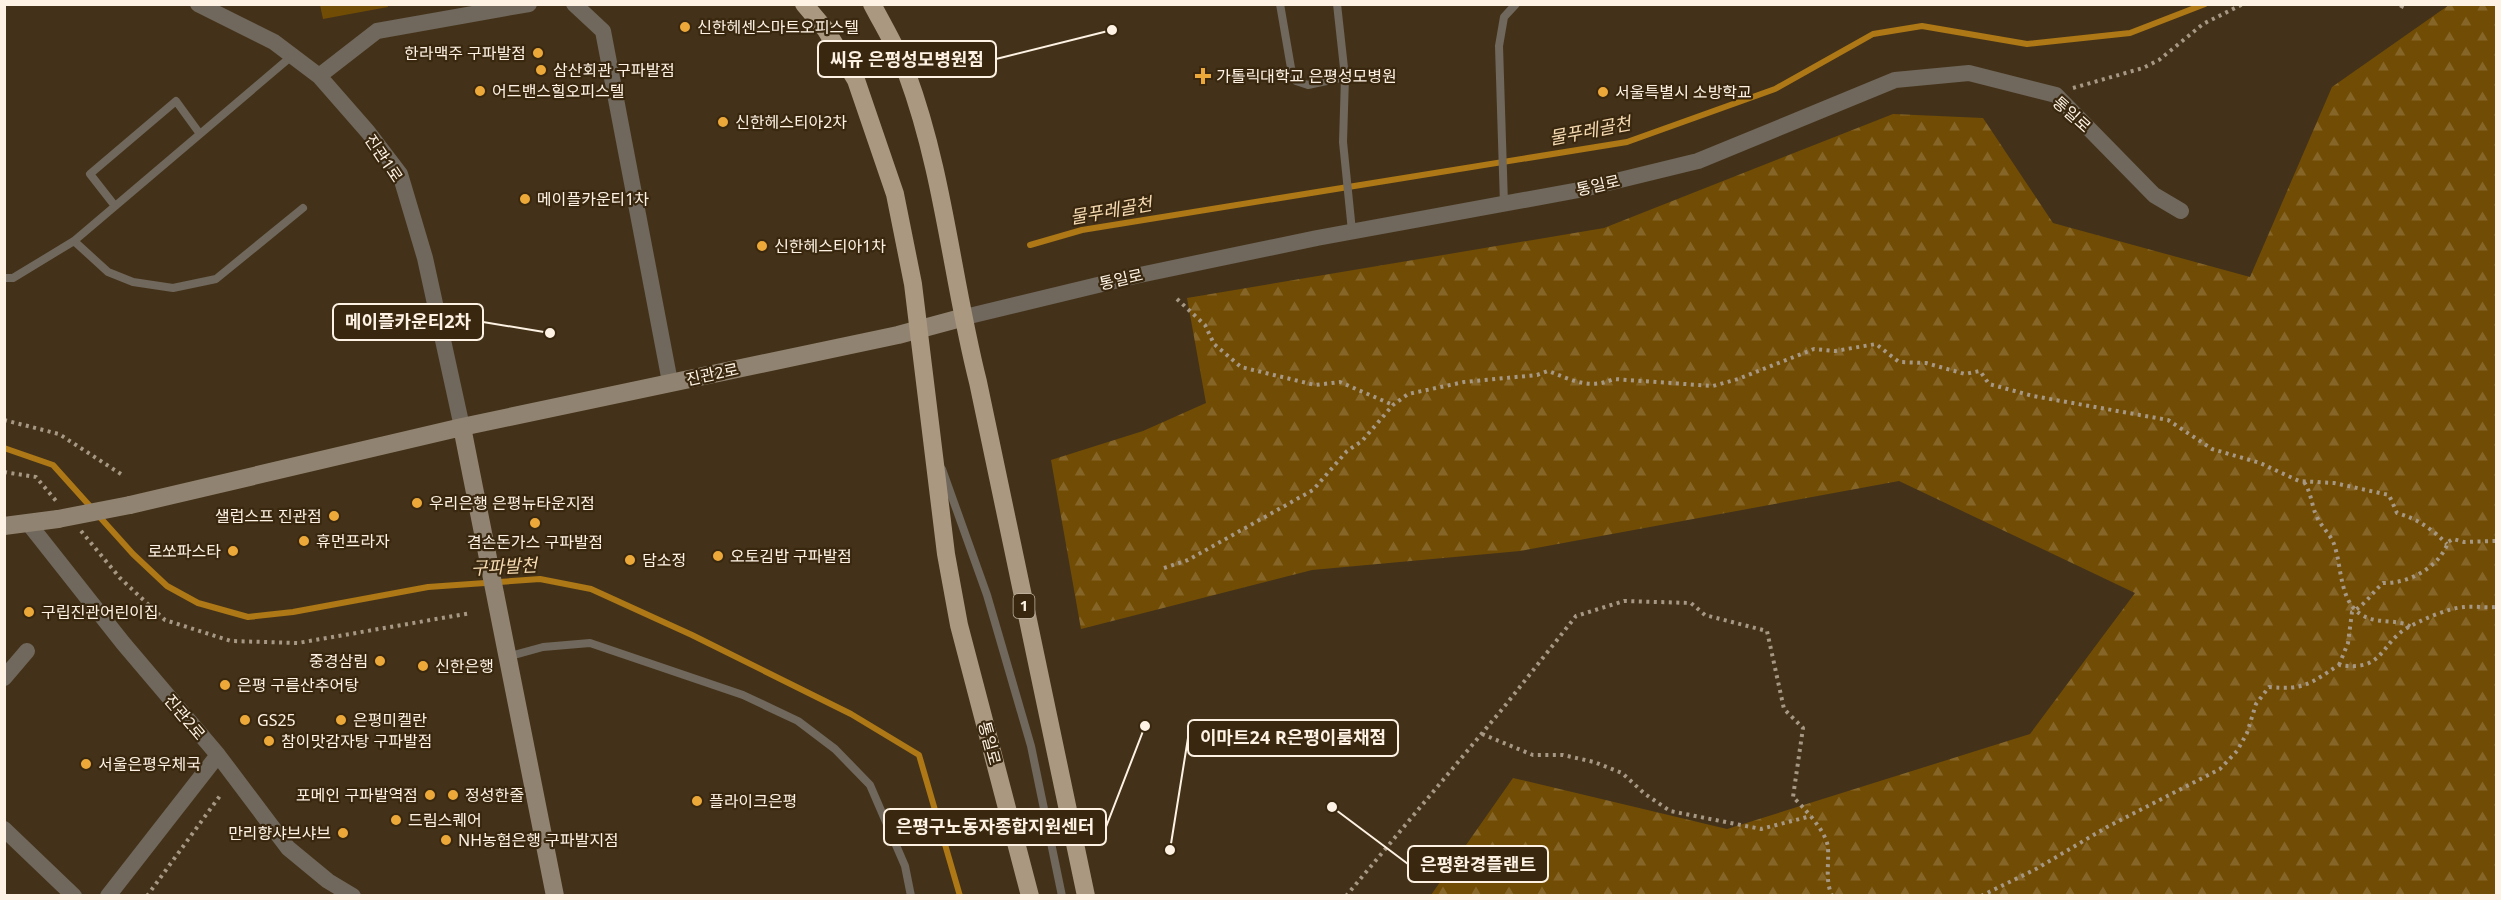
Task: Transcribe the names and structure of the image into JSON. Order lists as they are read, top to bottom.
{
  "streets": {
    "main road": ["통일로", "1"],
    "street": ["진관1로", "진관2로"]
  },
  "crossings": [
    ["통일로", "진관2로"],
    ["통일로", "1"],
    ["진관1로", "진관2로"],
    ["진관2로", "1"]
  ],
  "water": ["물푸레골천", "구파발천"],
  "places": {
    "other": [
      "신한헤센스마트오피스텔",
      "씨유 은평성모병원점",
      "한라맥주 구파발점",
      "삼산회관 구파발점",
      "어드밴스힐오피스텔",
      "서울특별시 소방학교",
      "신한헤스티아2차",
      "메이플카운티1차",
      "신한헤스티아1차",
      "메이플카운티2차",
      "우리은행 은평뉴타운지점",
      "샐럽스프 진관점",
      "겸손돈가스 구파발점",
      "휴먼프라자",
      "로쏘파스타",
      "오토김밥 구파발점",
      "담소정",
      "구립진관어린이집",
      "중경삼림",
      "신한은행",
      "은평 구름산추어탕",
      "GS25",
      "은평미켈란",
      "은평구노동자종합지원센터",
      "참이맛감자탕 구파발점",
      "서울은평우체국",
      "포메인 구파발역점",
      "정성한줄",
      "플라이크은평",
      "은평환경플랜트",
      "드림스퀘어",
      "만리향샤브샤브",
      "NH농협은행 구파발지점",
      "이마트24 R은평이룸채점"
    ],
    "health": ["가톨릭대학교 은평성모병원"]
  }
}
